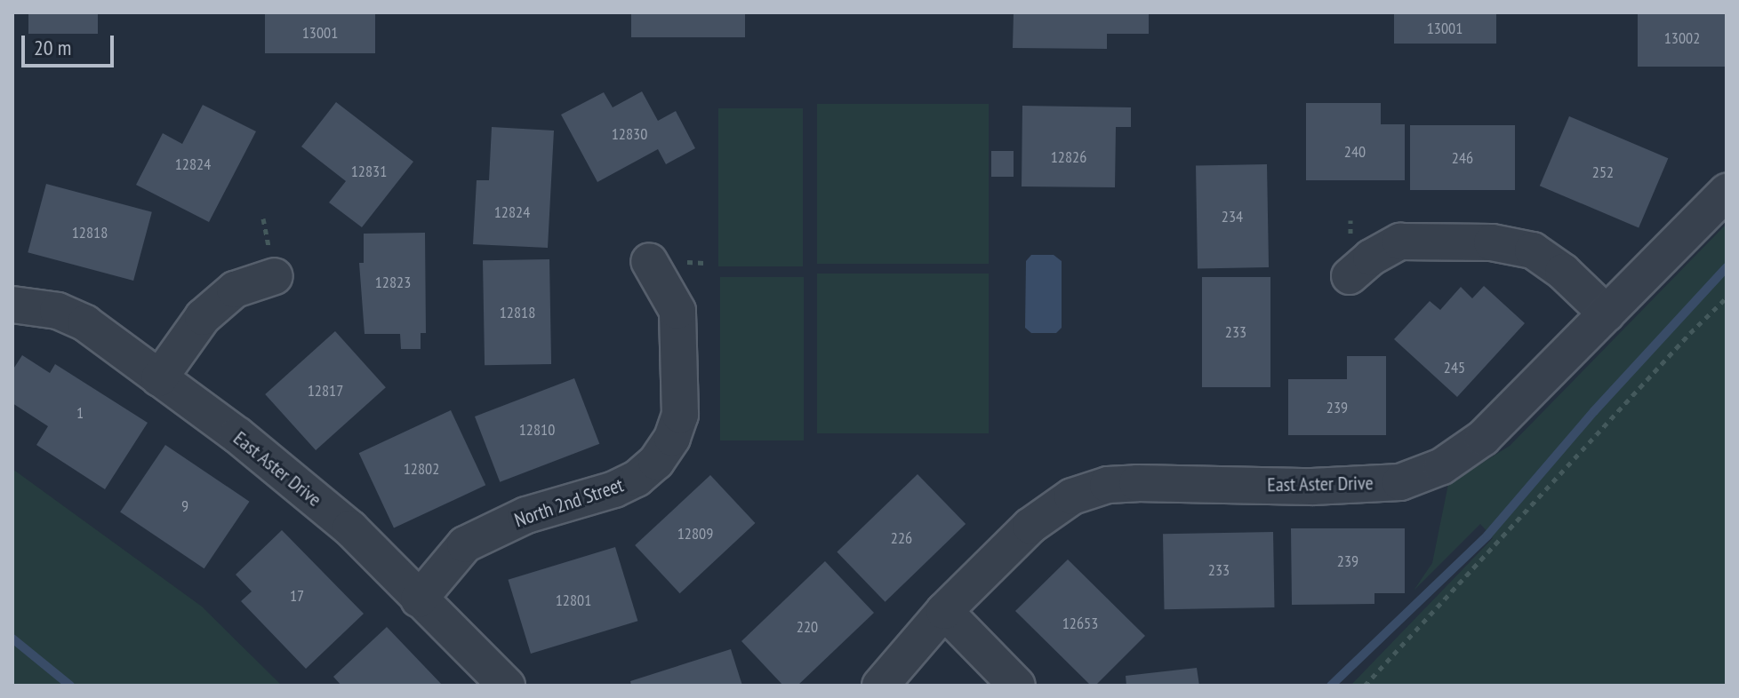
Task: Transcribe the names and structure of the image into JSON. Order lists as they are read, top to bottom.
{
  "streets": {
    "street": ["East Aster Drive", "North 2nd Street"]
  },
  "crossings": [
    ["East Aster Drive", "North 2nd Street"]
  ],
  "house_numbers": [
    "13001",
    "13001",
    "13002",
    "12830",
    "240",
    "12826",
    "246",
    "12824",
    "12831",
    "252",
    "12824",
    "234",
    "12818",
    "12823",
    "12818",
    "233",
    "245",
    "12817",
    "239",
    "1",
    "12810",
    "12802",
    "9",
    "12809",
    "226",
    "239",
    "233",
    "17",
    "12801",
    "12653",
    "220"
  ],
  "scale_bar": "20 m"
}
